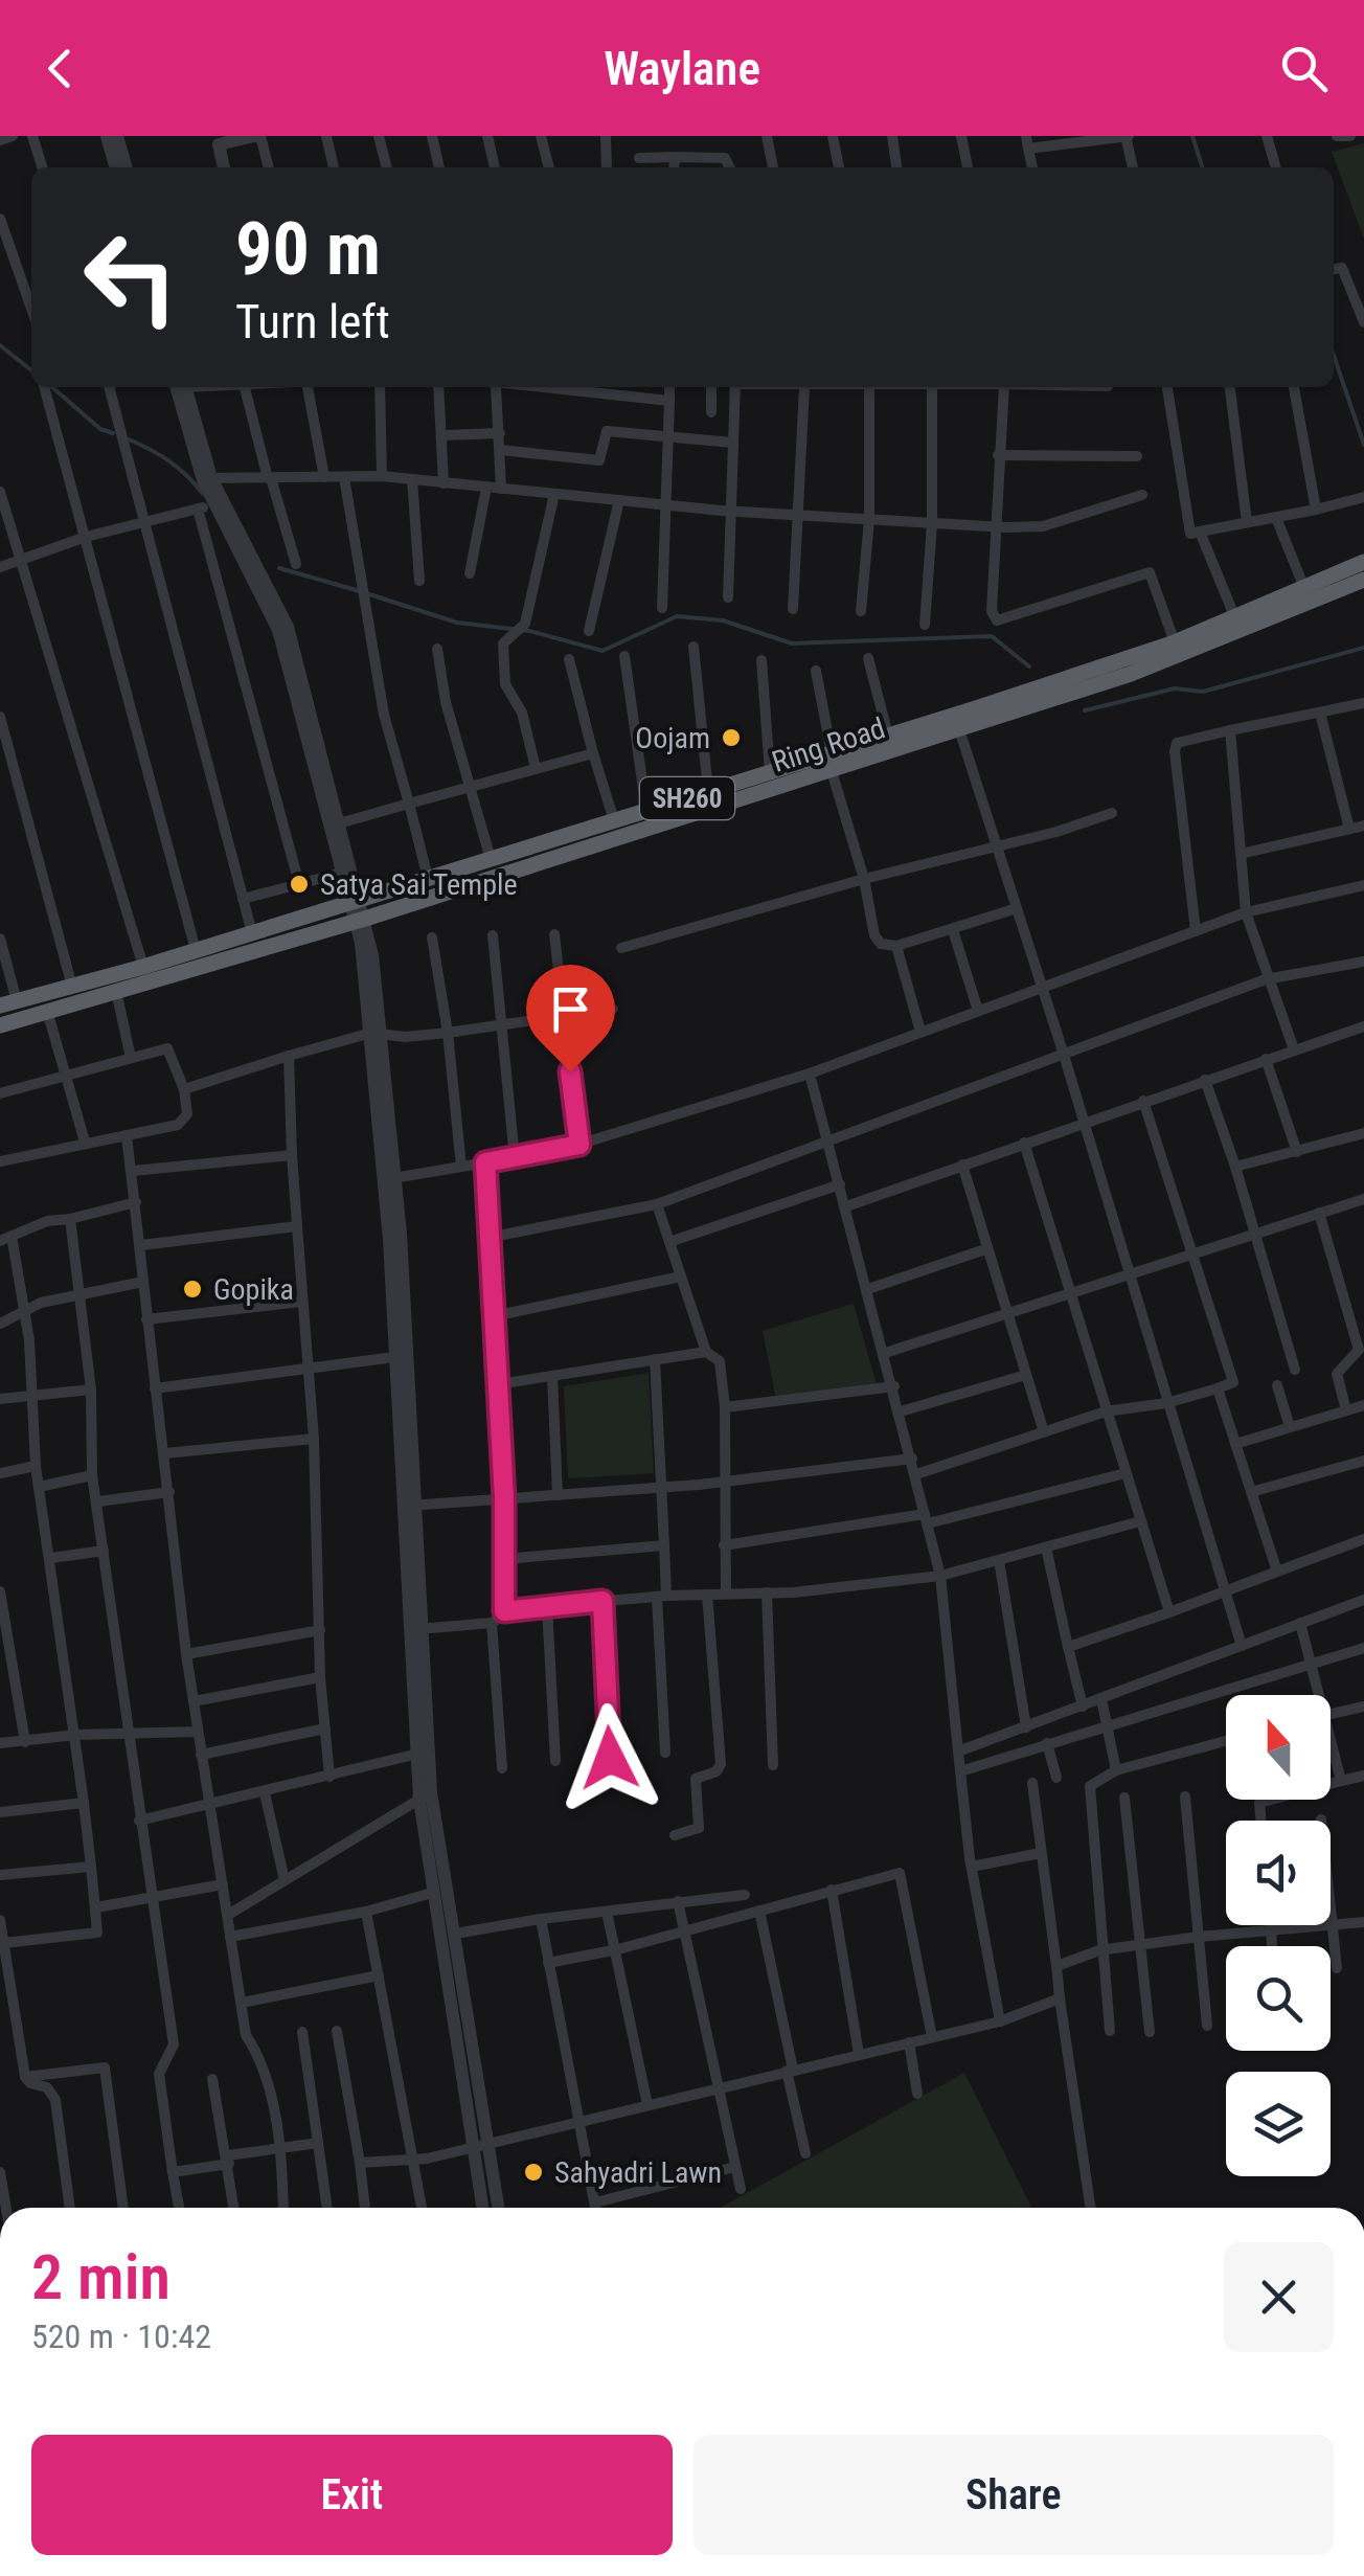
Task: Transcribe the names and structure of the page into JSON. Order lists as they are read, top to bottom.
{
  "streets": {
    "highway": ["Ring Road", "SH260"]
  },
  "places": [
    "Oojam",
    "Satya Sai Temple",
    "Gopika",
    "Sahyadri Lawn"
  ],
  "north": "top",
  "page": {
    "header": "Waylane",
    "turn": ["90 m", "Turn left"],
    "heading": ["2 min", "520 m · 10:42"],
    "buttons": ["Exit", "Share"]
  }
}
